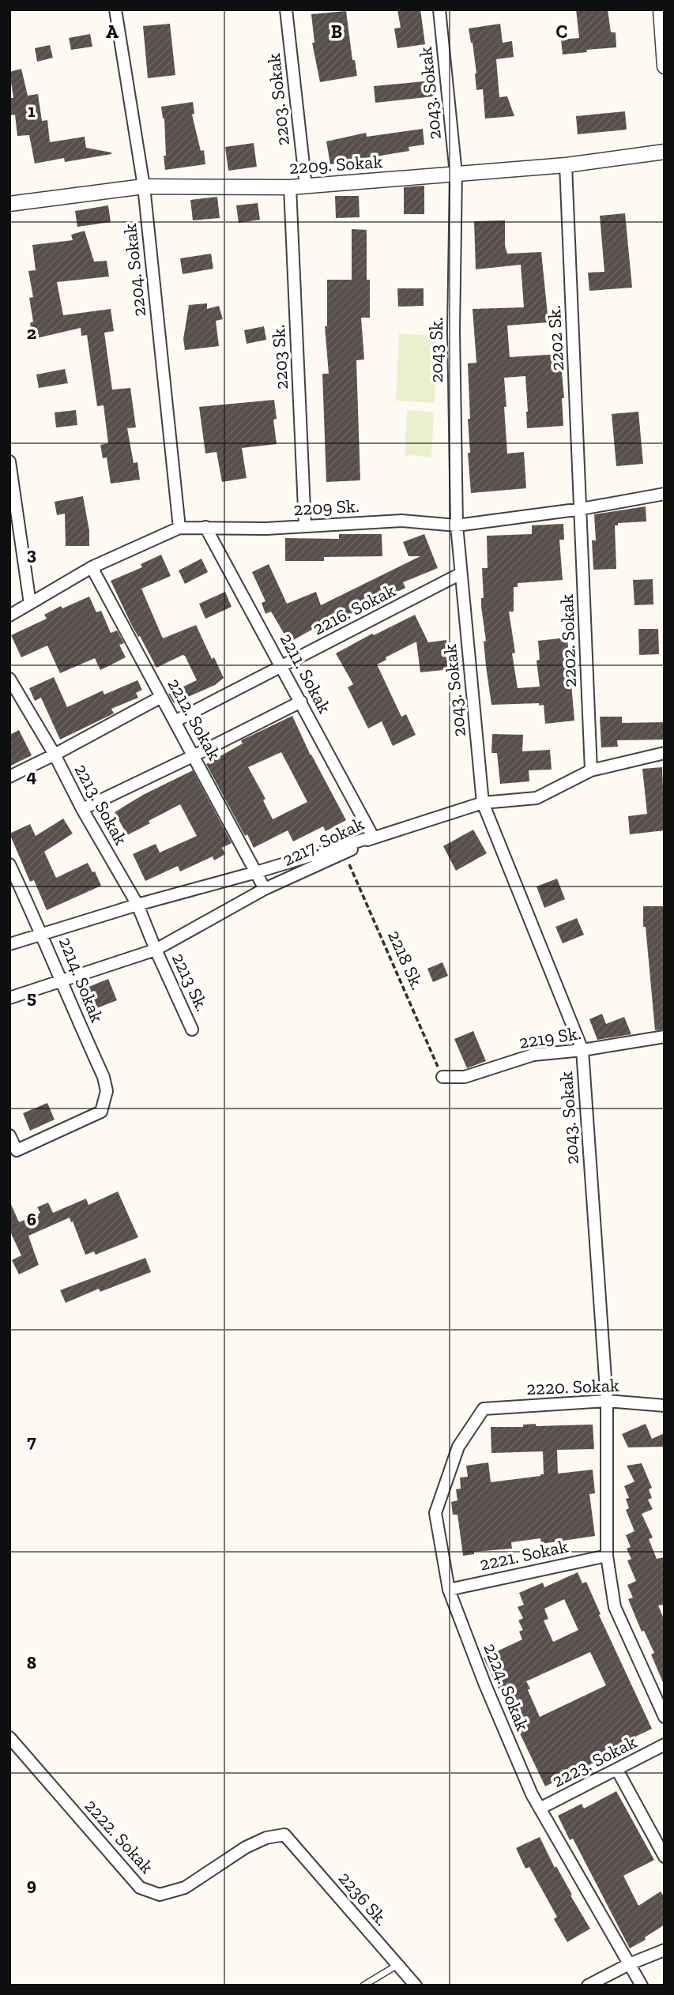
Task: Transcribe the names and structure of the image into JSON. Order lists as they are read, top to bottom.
{
  "streets": {
    "street": [
      "2043. Sokak",
      "2203. Sokak",
      "2209. Sokak",
      "2204. Sokak",
      "2202 Sk.",
      "2043 Sk.",
      "2203 Sk.",
      "2209 Sk.",
      "2216. Sokak",
      "2202. Sokak",
      "2211. Sokak",
      "2212. Sokak",
      "2213. Sokak",
      "2217. Sokak",
      "2214. Sokak",
      "2213 Sk.",
      "2219 Sk.",
      "2220. Sokak",
      "2221. Sokak",
      "2224. Sokak",
      "2223. Sokak",
      "2222. Sokak",
      "2236 Sk."
    ],
    "path": ["2218 Sk."]
  },
  "crossings": [
    ["2043. Sokak", "2209. Sokak"],
    ["2043. Sokak", "2043 Sk."],
    ["2043. Sokak", "2209 Sk."],
    ["2043. Sokak", "2216. Sokak"],
    ["2043. Sokak", "2217. Sokak"],
    ["2043. Sokak", "2219 Sk."],
    ["2043. Sokak", "2220. Sokak"],
    ["2043. Sokak", "2221. Sokak"],
    ["2203. Sokak", "2209. Sokak"],
    ["2209. Sokak", "2204. Sokak"],
    ["2209. Sokak", "2202 Sk."],
    ["2209. Sokak", "2043 Sk."],
    ["2209. Sokak", "2203 Sk."],
    ["2204. Sokak", "2209 Sk."],
    ["2202 Sk.", "2209 Sk."],
    ["2202 Sk.", "2202. Sokak"],
    ["2043 Sk.", "2209 Sk."],
    ["2203 Sk.", "2209 Sk."],
    ["2209 Sk.", "2202. Sokak"],
    ["2209 Sk.", "2211. Sokak"],
    ["2209 Sk.", "2212. Sokak"],
    ["2216. Sokak", "2211. Sokak"],
    ["2216. Sokak", "2212. Sokak"],
    ["2202. Sokak", "2217. Sokak"],
    ["2211. Sokak", "2217. Sokak"],
    ["2212. Sokak", "2217. Sokak"],
    ["2213. Sokak", "2217. Sokak"],
    ["2213. Sokak", "2213 Sk."],
    ["2217. Sokak", "2218 Sk."],
    ["2217. Sokak", "2214. Sokak"],
    ["2217. Sokak", "2213 Sk."],
    ["2218 Sk.", "2219 Sk."],
    ["2220. Sokak", "2224. Sokak"],
    ["2221. Sokak", "2224. Sokak"],
    ["2224. Sokak", "2223. Sokak"],
    ["2222. Sokak", "2236 Sk."]
  ],
  "grid": {
    "columns": ["A", "B", "C"],
    "rows": [
      "1",
      "2",
      "3",
      "4",
      "5",
      "6",
      "7",
      "8",
      "9"
    ]
  }
}
